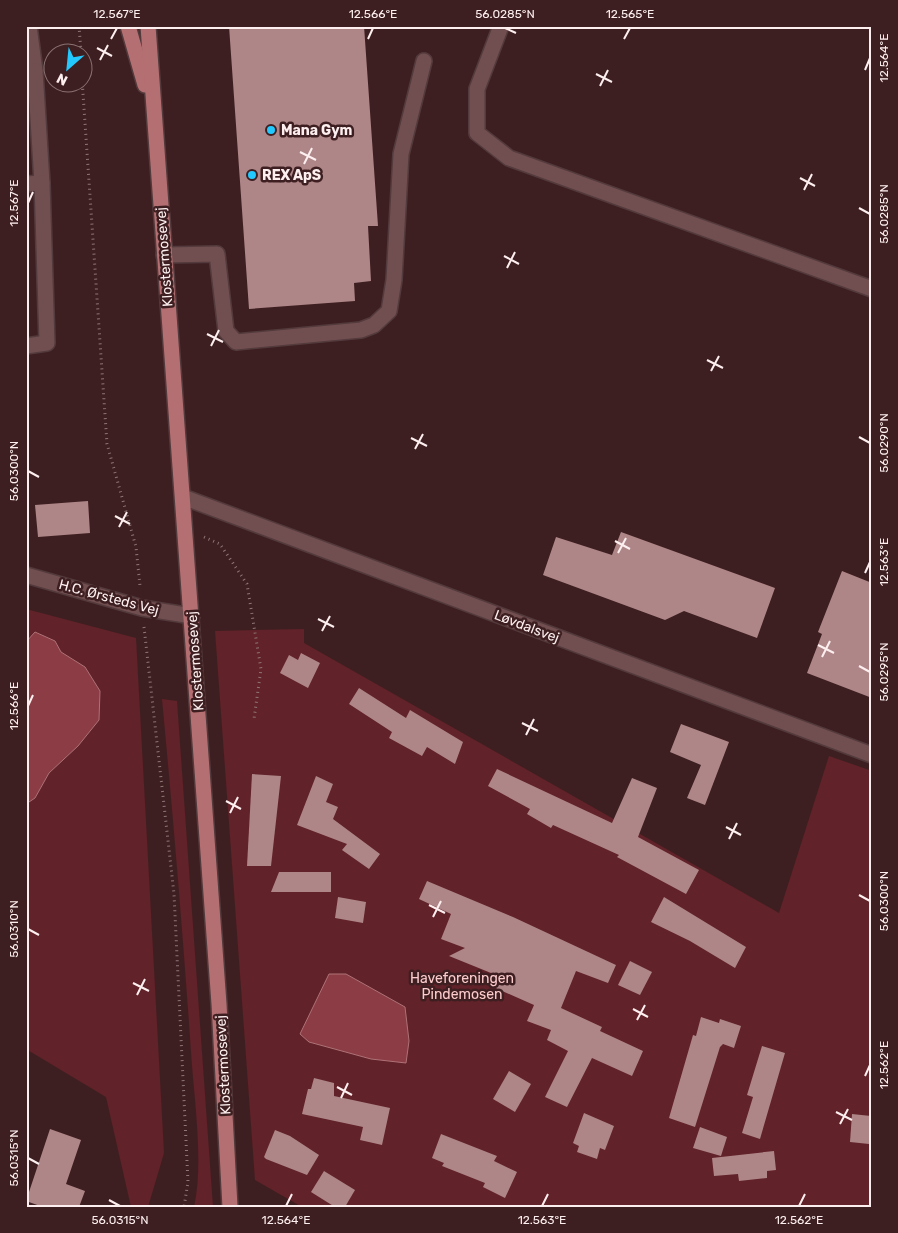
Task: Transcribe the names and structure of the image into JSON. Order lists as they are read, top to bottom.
{
  "streets": {
    "main road": ["Klostermosevej"],
    "street": ["H.C. Ørsteds Vej", "Løvdalsvej"]
  },
  "crossings": [
    ["Klostermosevej", "H.C. Ørsteds Vej"],
    ["Klostermosevej", "Løvdalsvej"]
  ],
  "parks": ["Haveforeningen Pindemosen"],
  "places": ["Mana Gym", "REX ApS"],
  "north": "bottom left",
  "coordinates": [
    "12.567°E",
    "12.566°E",
    "56.0285°N",
    "12.565°E",
    "12.564°E",
    "56.0290°N",
    "56.0300°N",
    "12.563°E",
    "56.0295°N",
    "56.0310°N",
    "12.562°E",
    "56.0315°N"
  ]
}
